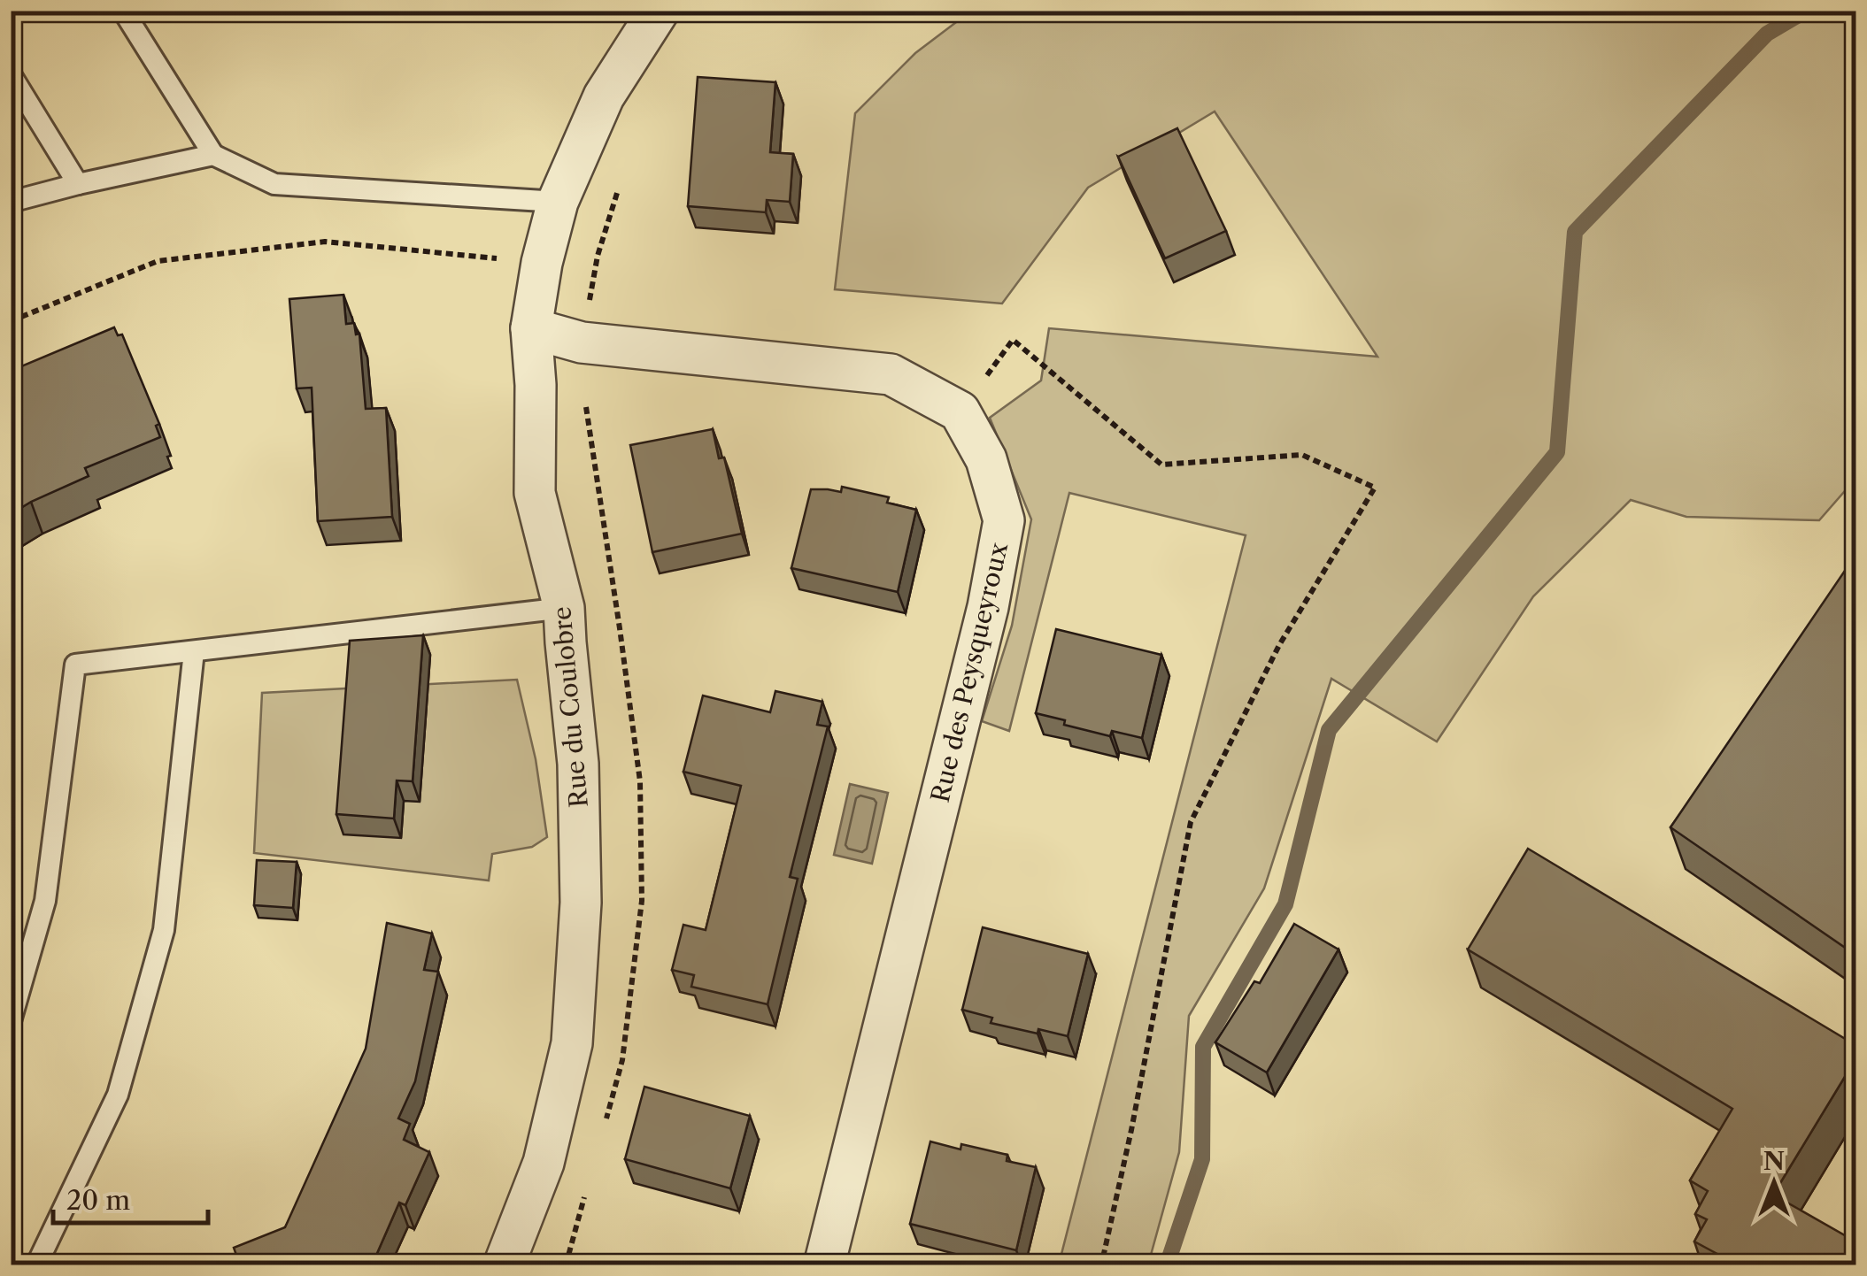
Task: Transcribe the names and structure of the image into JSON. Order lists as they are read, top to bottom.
{
  "streets": {
    "street": ["Rue des Peysqueyroux", "Rue du Coulobre"]
  },
  "scale_bar": "20 m",
  "north": "top"
}
